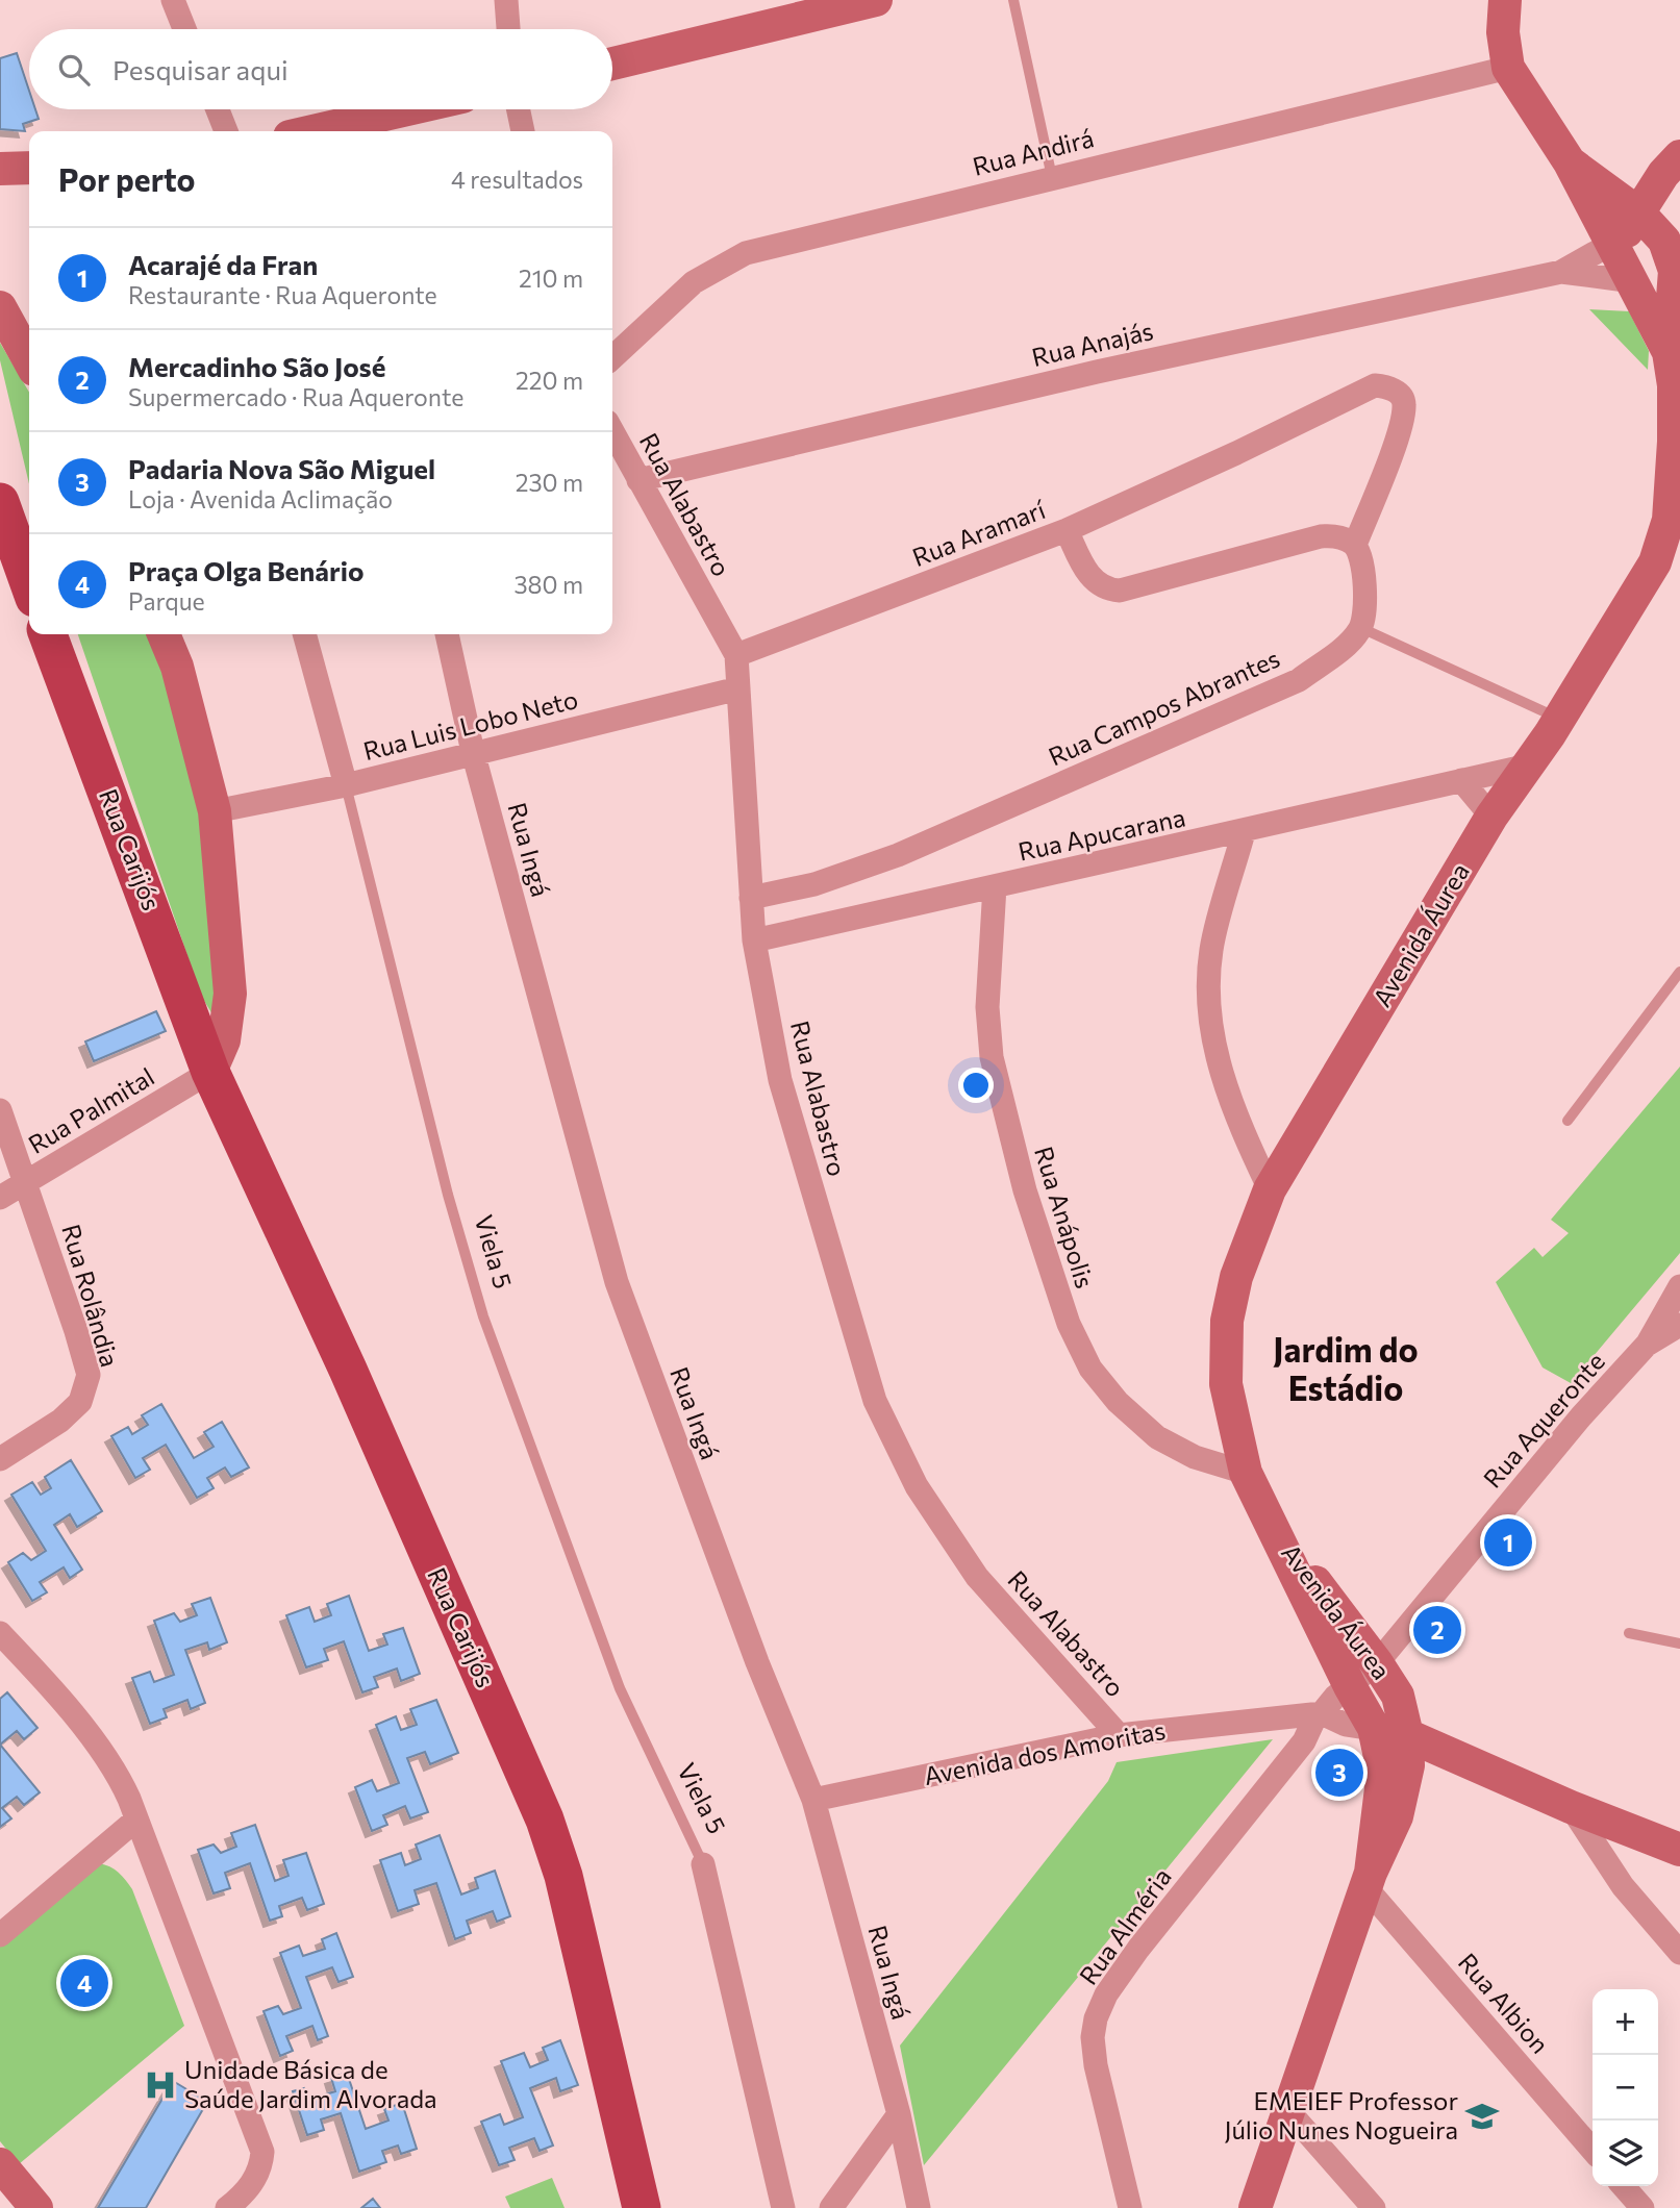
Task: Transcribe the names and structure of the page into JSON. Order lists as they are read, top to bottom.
{
  "streets": {
    "main road": ["Rua Carijós"],
    "street": [
      "Rua Andirá",
      "Rua Anajás",
      "Rua Alabastro",
      "Rua Aramarí",
      "Rua Campos Abrantes",
      "Rua Luis Lobo Neto",
      "Rua Apucarana",
      "Rua Ingá",
      "Avenida Áurea",
      "Rua Palmital",
      "Rua Anápolis",
      "Viela 5",
      "Rua Rolândia",
      "Rua Aqueronte",
      "Avenida dos Amoritas",
      "Rua Alméria",
      "Rua Albion"
    ]
  },
  "crossings": [
    ["Rua Anajás", "Rua Alabastro"],
    ["Rua Anajás", "Avenida Áurea"],
    ["Rua Alabastro", "Rua Aramarí"],
    ["Rua Alabastro", "Rua Campos Abrantes"],
    ["Rua Alabastro", "Rua Luis Lobo Neto"],
    ["Rua Alabastro", "Rua Apucarana"],
    ["Rua Alabastro", "Avenida dos Amoritas"],
    ["Rua Luis Lobo Neto", "Rua Ingá"],
    ["Rua Luis Lobo Neto", "Viela 5"],
    ["Rua Apucarana", "Avenida Áurea"],
    ["Rua Apucarana", "Rua Anápolis"],
    ["Rua Carijós", "Rua Palmital"],
    ["Rua Ingá", "Avenida dos Amoritas"],
    ["Avenida Áurea", "Rua Anápolis"],
    ["Avenida Áurea", "Rua Aqueronte"],
    ["Avenida Áurea", "Avenida dos Amoritas"],
    ["Avenida Áurea", "Rua Albion"],
    ["Rua Palmital", "Rua Rolândia"],
    ["Avenida dos Amoritas", "Rua Alméria"]
  ],
  "districts": ["Jardim do Estádio"],
  "places": {
    "hospital": ["Unidade Básica de Saúde Jardim Alvorada"],
    "school or university": ["EMEIEF Professor Júlio Nunes Nogueira"]
  },
  "page": {
    "search": "Pesquisar aqui",
    "heading": ["Por perto", "4 resultados"],
    "list": [
      {
        "mark": "1",
        "name": "Acarajé da Fran",
        "note": "Restaurante · Rua Aqueronte",
        "value": "210 m"
      },
      {
        "mark": "2",
        "name": "Mercadinho São José",
        "note": "Supermercado · Rua Aqueronte",
        "value": "220 m"
      },
      {
        "mark": "3",
        "name": "Padaria Nova São Miguel",
        "note": "Loja · Avenida Aclimação",
        "value": "230 m"
      },
      {
        "mark": "4",
        "name": "Praça Olga Benário",
        "note": "Parque",
        "value": "380 m"
      }
    ],
    "pins": [
      "1",
      "2",
      "3",
      "4"
    ],
    "map_buttons": ["+", "−"]
  }
}
